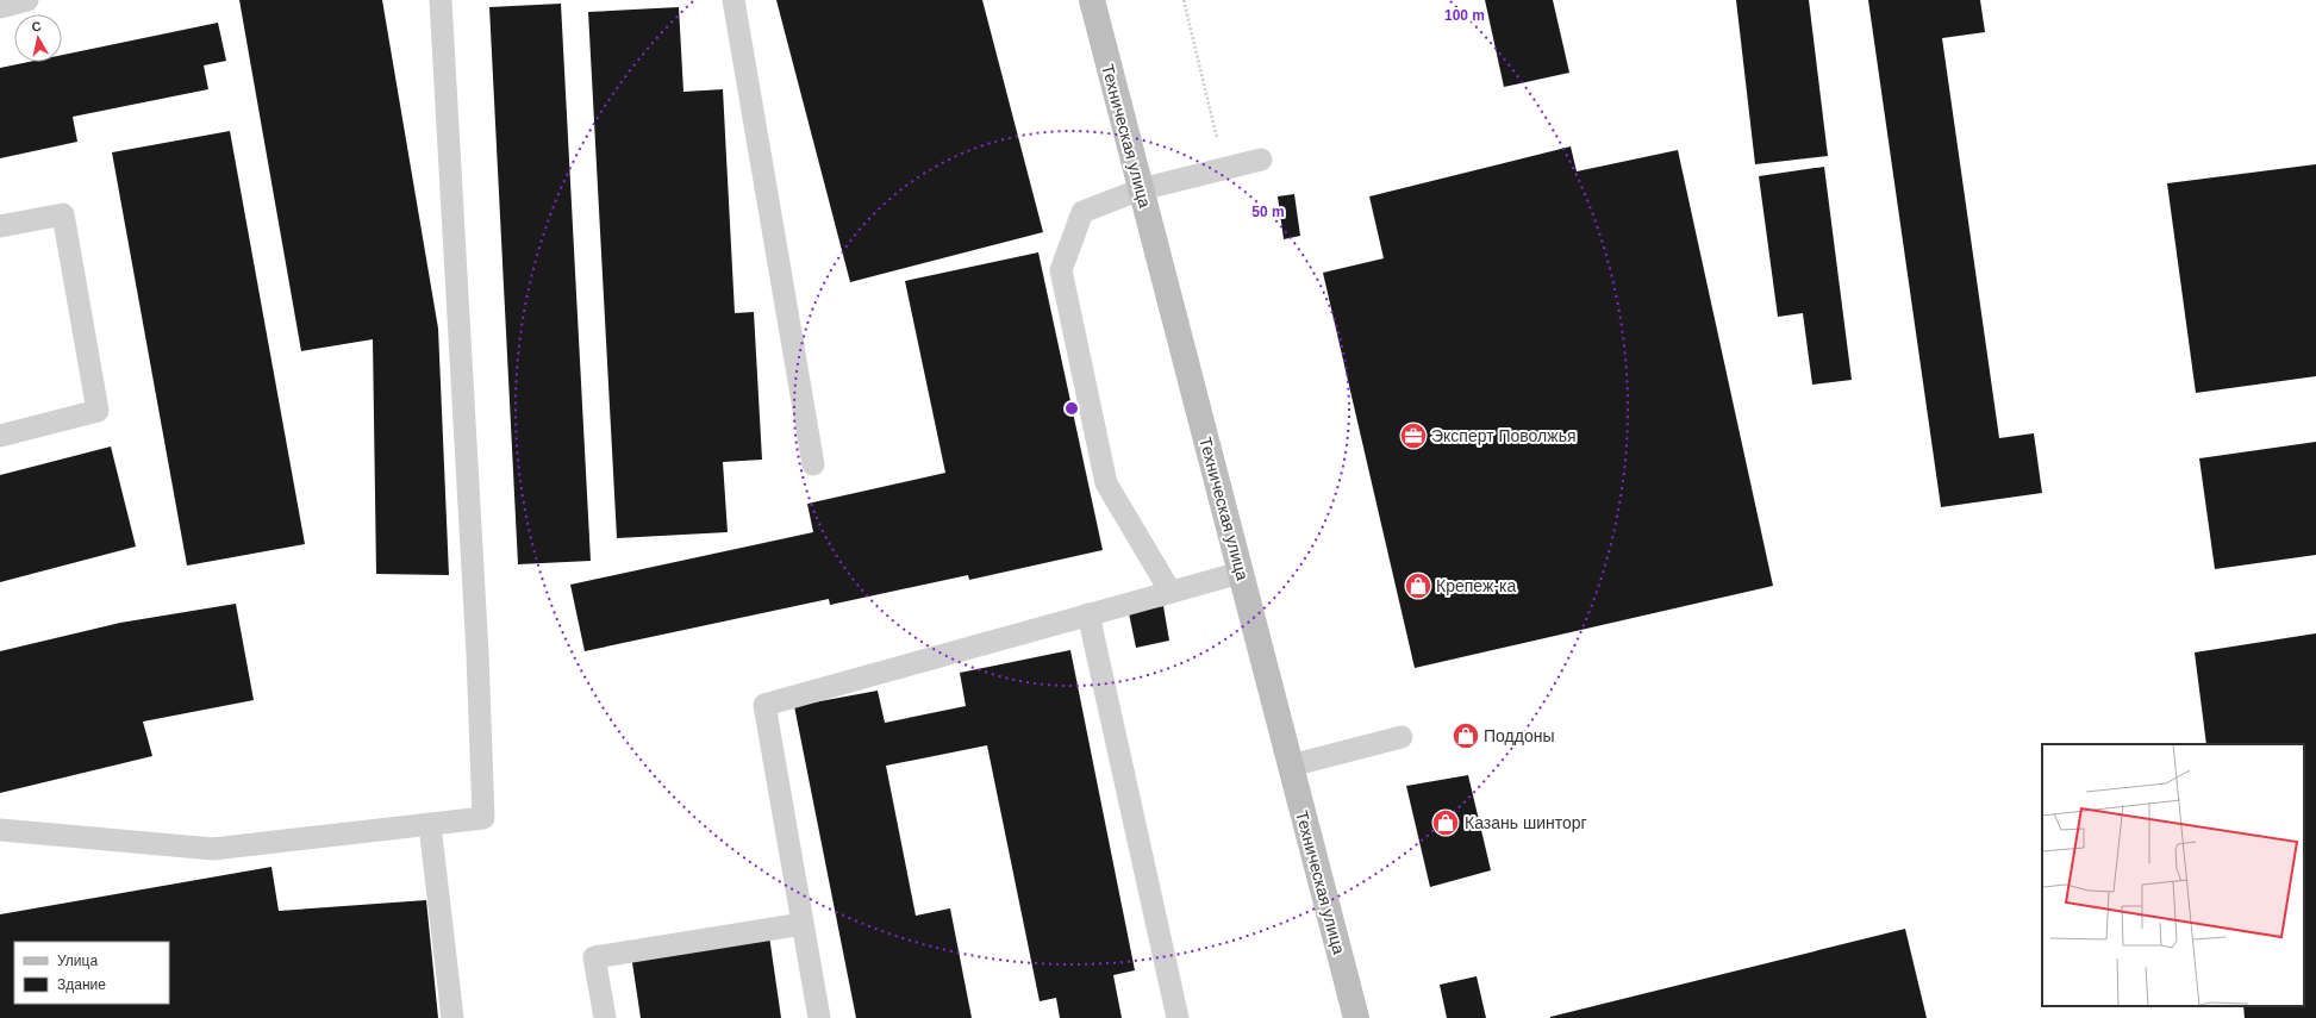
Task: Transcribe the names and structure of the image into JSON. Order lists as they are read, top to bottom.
{
  "streets": {
    "main road": ["Техническая улица"]
  },
  "places": {
    "office": ["Эксперт Поволжья"],
    "shop": ["Крепеж-ка", "Поддоны", "Казань шинторг"]
  },
  "legend": ["Улица", "Здание"],
  "north": "top",
  "rings": ["100 m", "50 m"]
}
